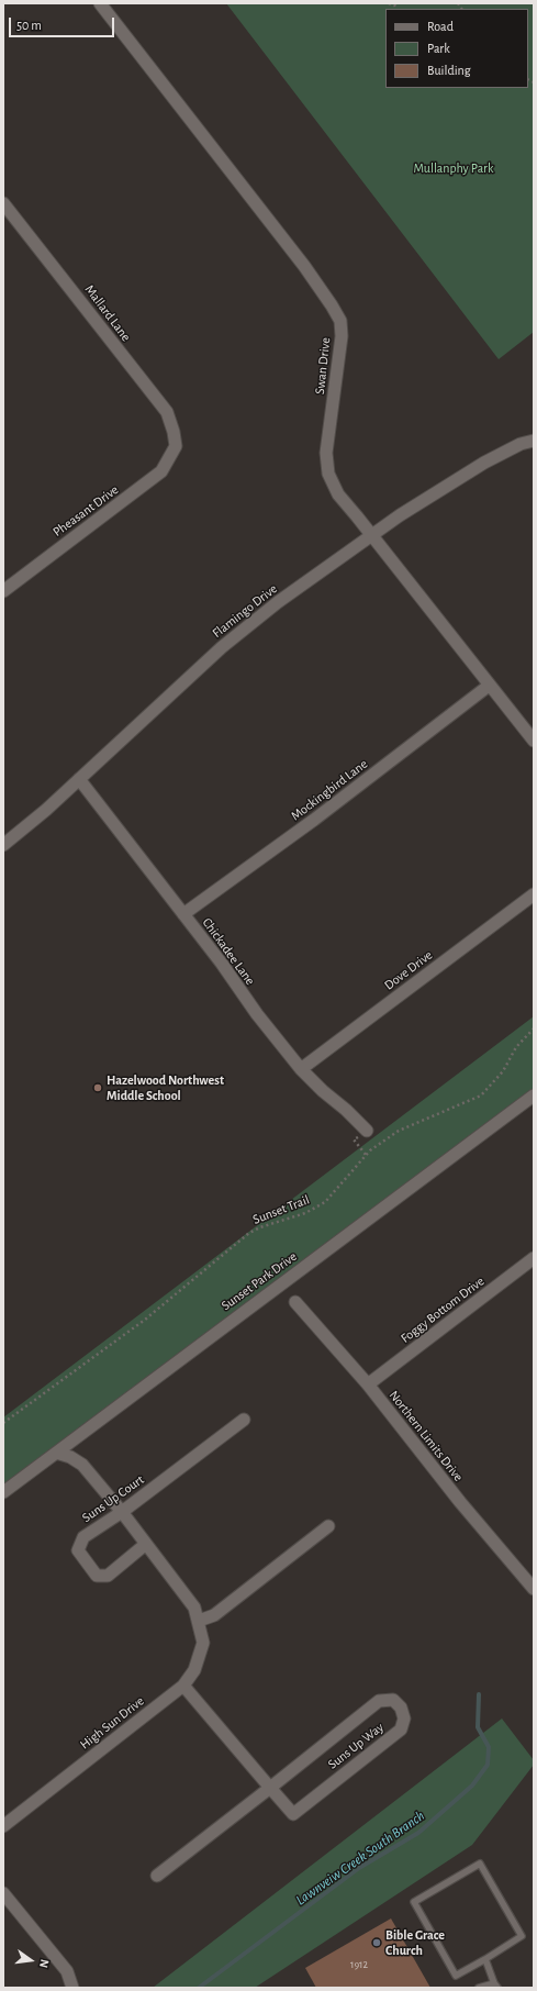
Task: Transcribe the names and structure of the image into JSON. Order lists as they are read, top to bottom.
{
  "streets": {
    "street": [
      "Mallard Lane",
      "Swan Drive",
      "Pheasant Drive",
      "Flamingo Drive",
      "Mockingbird Lane",
      "Chickadee Lane",
      "Dove Drive",
      "Sunset Park Drive",
      "Foggy Bottom Drive",
      "Northern Limits Drive",
      "Suns Up Court",
      "High Sun Drive",
      "Suns Up Way"
    ],
    "path": ["Sunset Trail"]
  },
  "crossings": [
    ["Mallard Lane", "Pheasant Drive"],
    ["Swan Drive", "Flamingo Drive"],
    ["Swan Drive", "Mockingbird Lane"],
    ["Flamingo Drive", "Chickadee Lane"],
    ["Mockingbird Lane", "Chickadee Lane"],
    ["Chickadee Lane", "Dove Drive"],
    ["Sunset Park Drive", "High Sun Drive"],
    ["Foggy Bottom Drive", "Northern Limits Drive"],
    ["Suns Up Court", "High Sun Drive"],
    ["High Sun Drive", "Suns Up Way"]
  ],
  "water": ["Lawnveiw Creek South Branch"],
  "parks": ["Mullanphy Park"],
  "places": ["Hazelwood Northwest Middle School", "Bible Grace Church"],
  "house_numbers": ["1912"],
  "legend": ["Road", "Park", "Building"],
  "scale_bar": "50 m",
  "north": "right"
}
